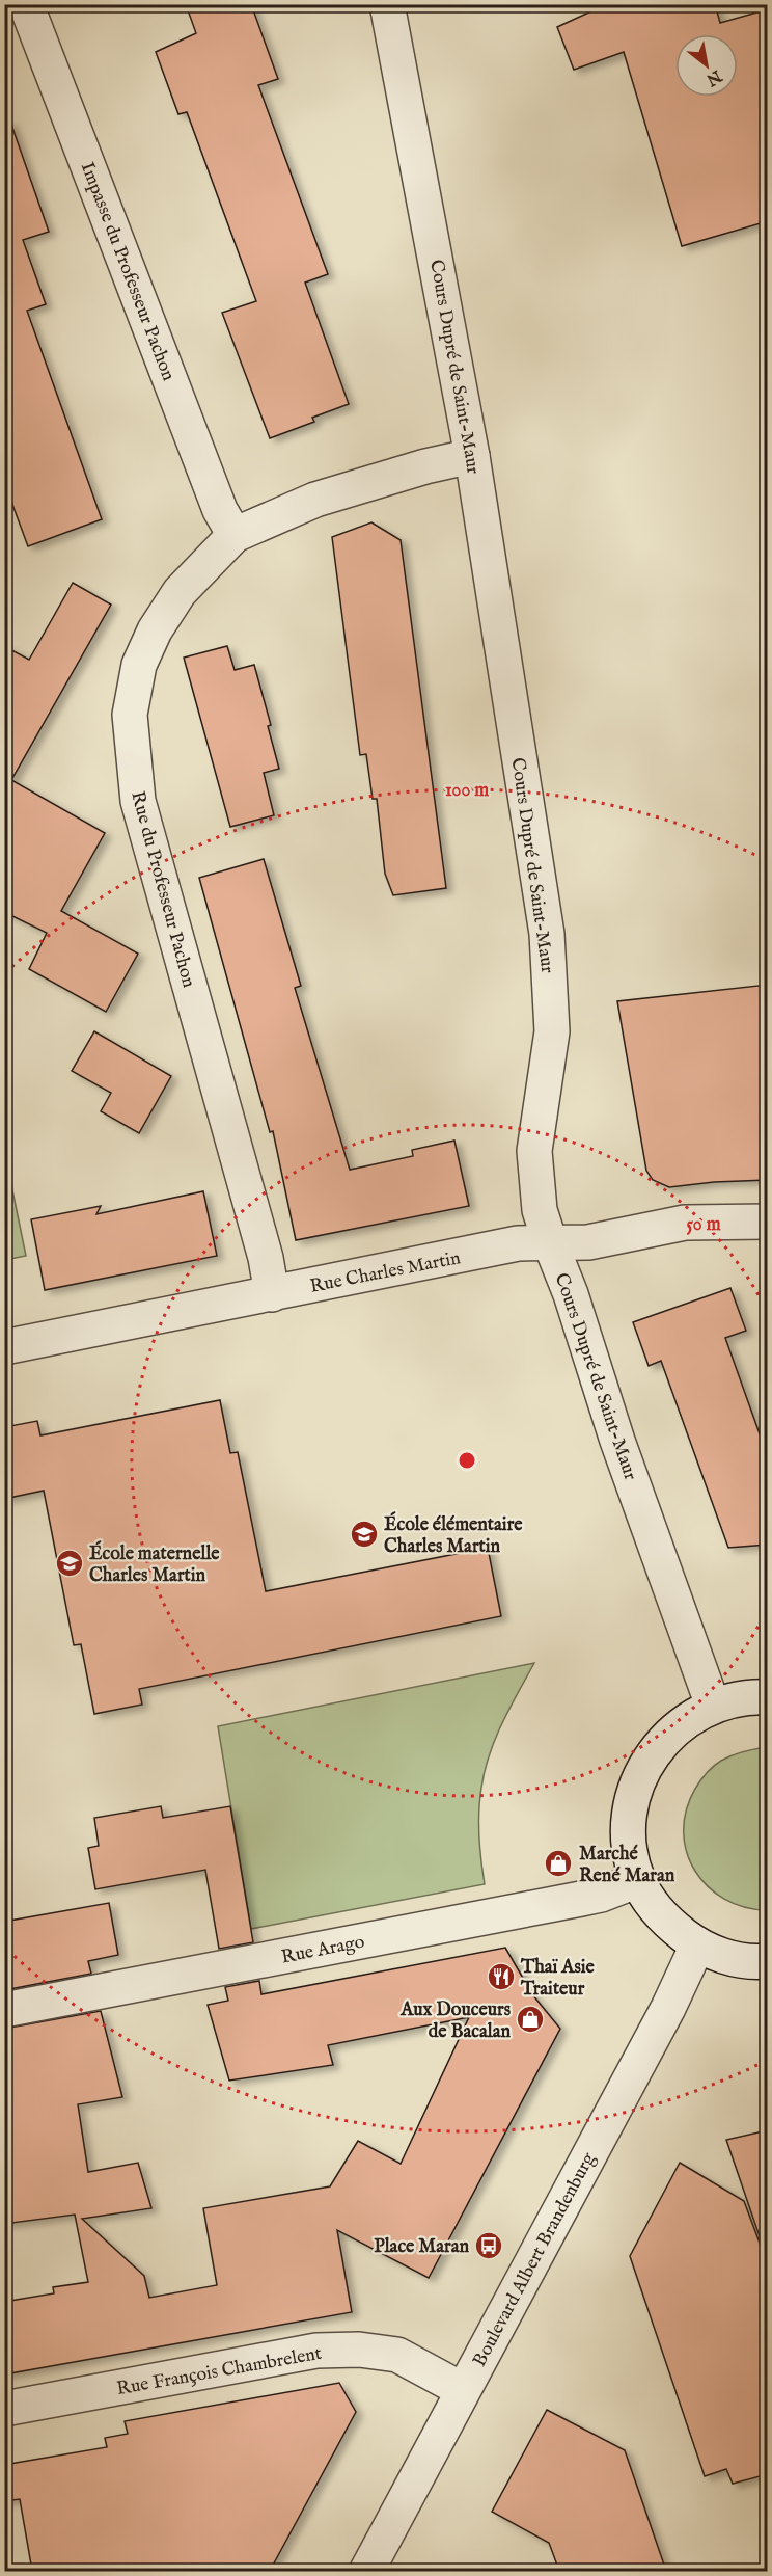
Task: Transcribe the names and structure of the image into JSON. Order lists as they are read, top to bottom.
{
  "streets": {
    "street": [
      "Impasse du Professeur Pachon",
      "Cours Dupré de Saint-Maur",
      "Rue du Professeur Pachon",
      "Rue Charles Martin",
      "Rue Arago",
      "Boulevard Albert Brandenburg",
      "Rue François Chambrelent"
    ]
  },
  "crossings": [
    ["Impasse du Professeur Pachon", "Rue du Professeur Pachon"],
    ["Cours Dupré de Saint-Maur", "Rue du Professeur Pachon"],
    ["Cours Dupré de Saint-Maur", "Rue Charles Martin"],
    ["Rue du Professeur Pachon", "Rue Charles Martin"],
    ["Boulevard Albert Brandenburg", "Rue François Chambrelent"]
  ],
  "places": {
    "school or university": ["École élémentaire Charles Martin", "École maternelle Charles Martin"],
    "shop": ["Marché René Maran", "Aux Douceurs de Bacalan"],
    "restaurant": ["Thaï Asie Traiteur"],
    "bus stop": ["Place Maran"]
  },
  "north": "bottom right",
  "rings": ["100 m", "50 m"]
}
